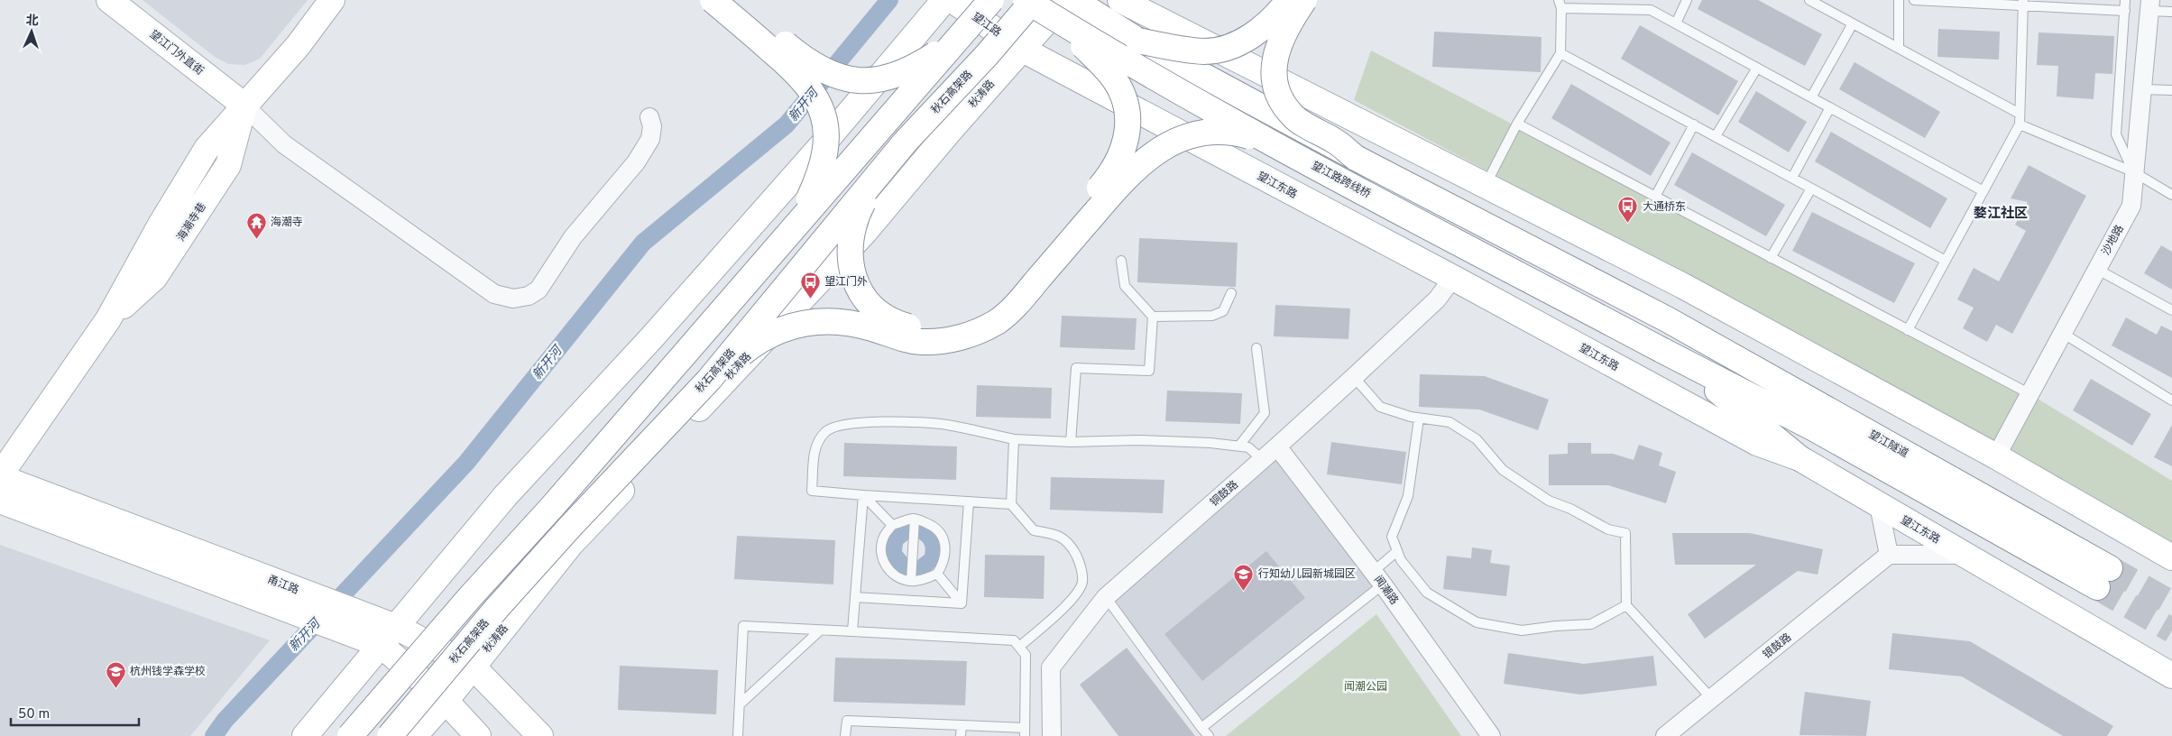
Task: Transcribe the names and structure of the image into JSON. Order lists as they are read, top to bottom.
{
  "streets": {
    "main road": [
      "望江路",
      "望江门外直街",
      "秋石高架路",
      "秋涛路",
      "望江路跨线桥",
      "望江东路",
      "海潮寺巷",
      "望江隧道",
      "甬江路"
    ],
    "street": [
      "沙地路",
      "铜鼓路",
      "闻潮路",
      "银鼓路"
    ]
  },
  "crossings": [
    ["望江路", "秋涛路"],
    ["望江路", "望江东路"],
    ["望江门外直街", "海潮寺巷"],
    ["秋涛路", "望江路跨线桥"],
    ["秋涛路", "望江东路"],
    ["秋涛路", "甬江路"],
    ["望江路跨线桥", "望江隧道"],
    ["望江东路", "铜鼓路"],
    ["海潮寺巷", "甬江路"],
    ["铜鼓路", "闻潮路"]
  ],
  "districts": ["婺江社区"],
  "water": ["新开河"],
  "parks": ["闻潮公园"],
  "places": {
    "bus stop": ["大通桥东", "望江门外"],
    "temple": ["海潮寺"],
    "school or university": ["行知幼儿园新城园区", "杭州钱学森学校"]
  },
  "scale_bar": "50 m",
  "north": "top"
}
